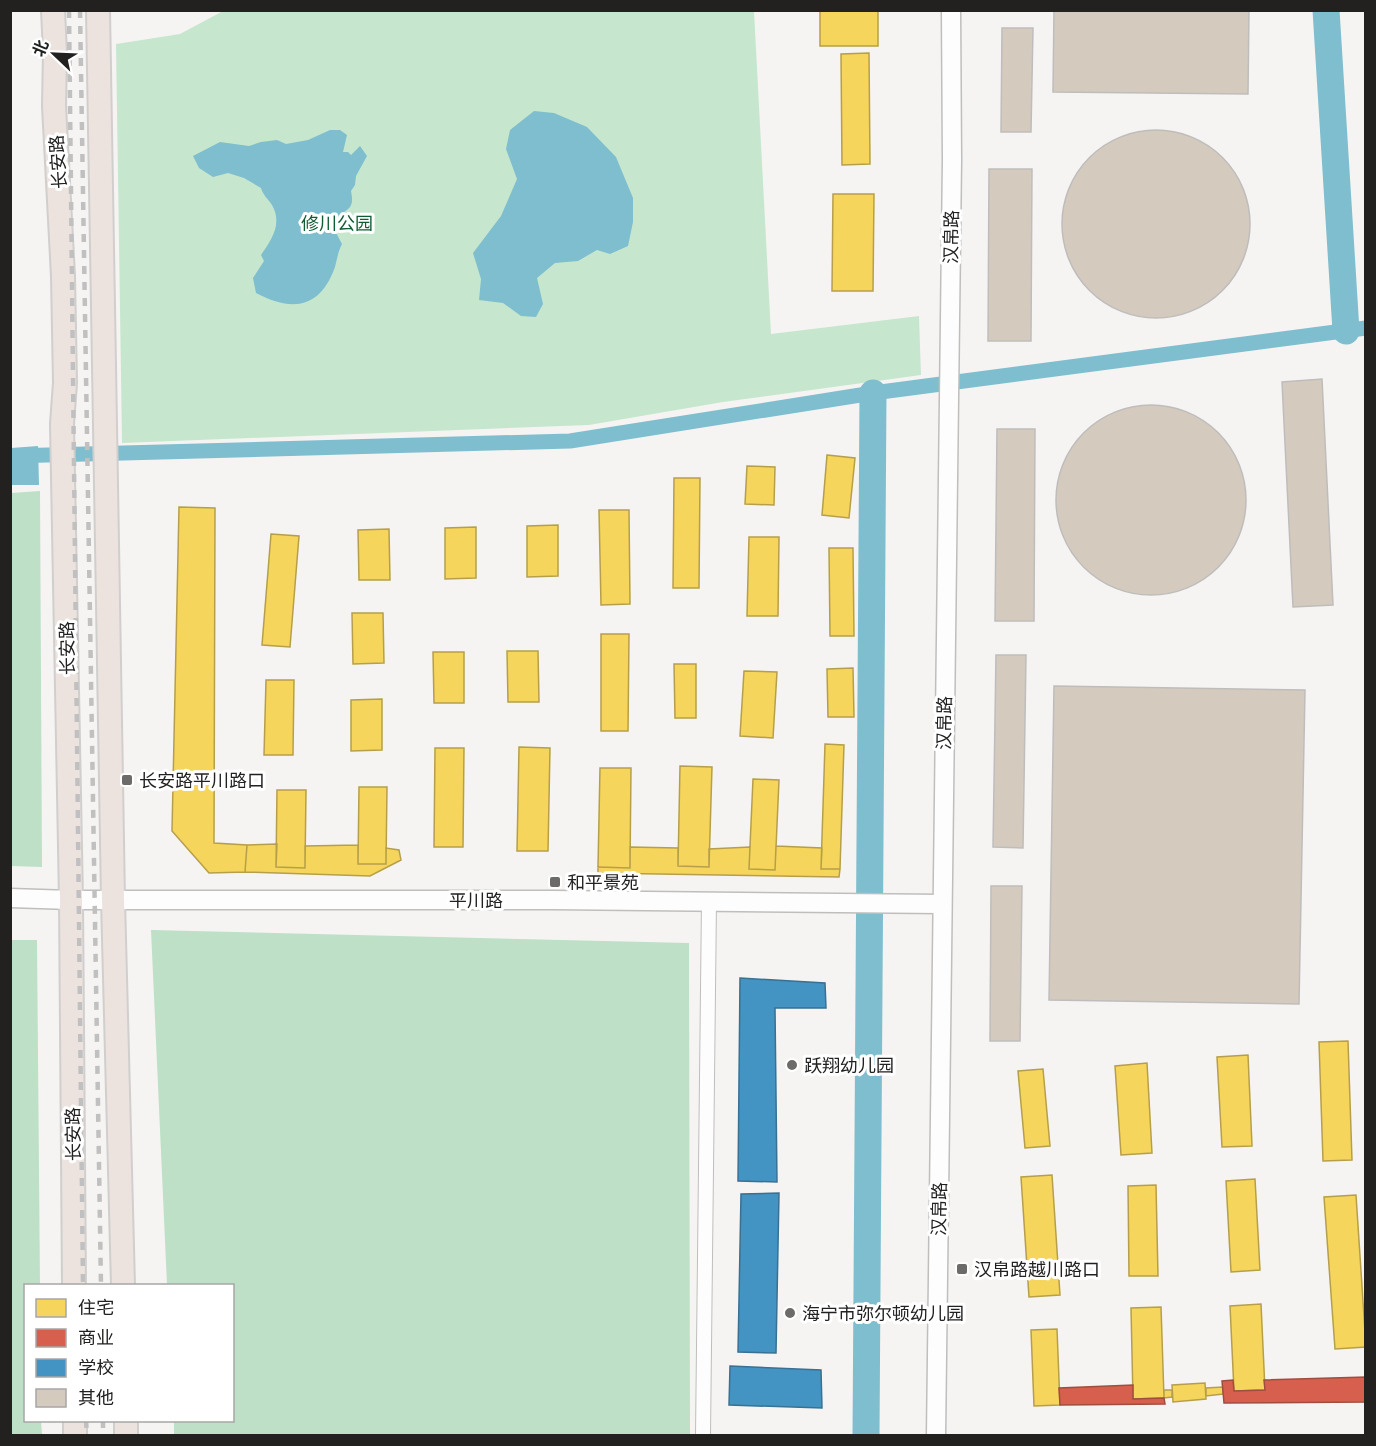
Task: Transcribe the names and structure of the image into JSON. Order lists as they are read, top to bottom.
{
  "streets": {
    "main road": ["长安路"],
    "street": ["汉帛路", "平川路"]
  },
  "crossings": [
    ["长安路", "平川路"],
    ["汉帛路", "平川路"]
  ],
  "parks": ["修川公园"],
  "places": {
    "transit": ["长安路平川路口", "和平景苑", "汉帛路越川路口"],
    "other": ["跃翔幼儿园", "海宁市弥尔顿幼儿园"]
  },
  "legend": [
    "住宅",
    "商业",
    "学校",
    "其他"
  ],
  "north": "top left"
}
